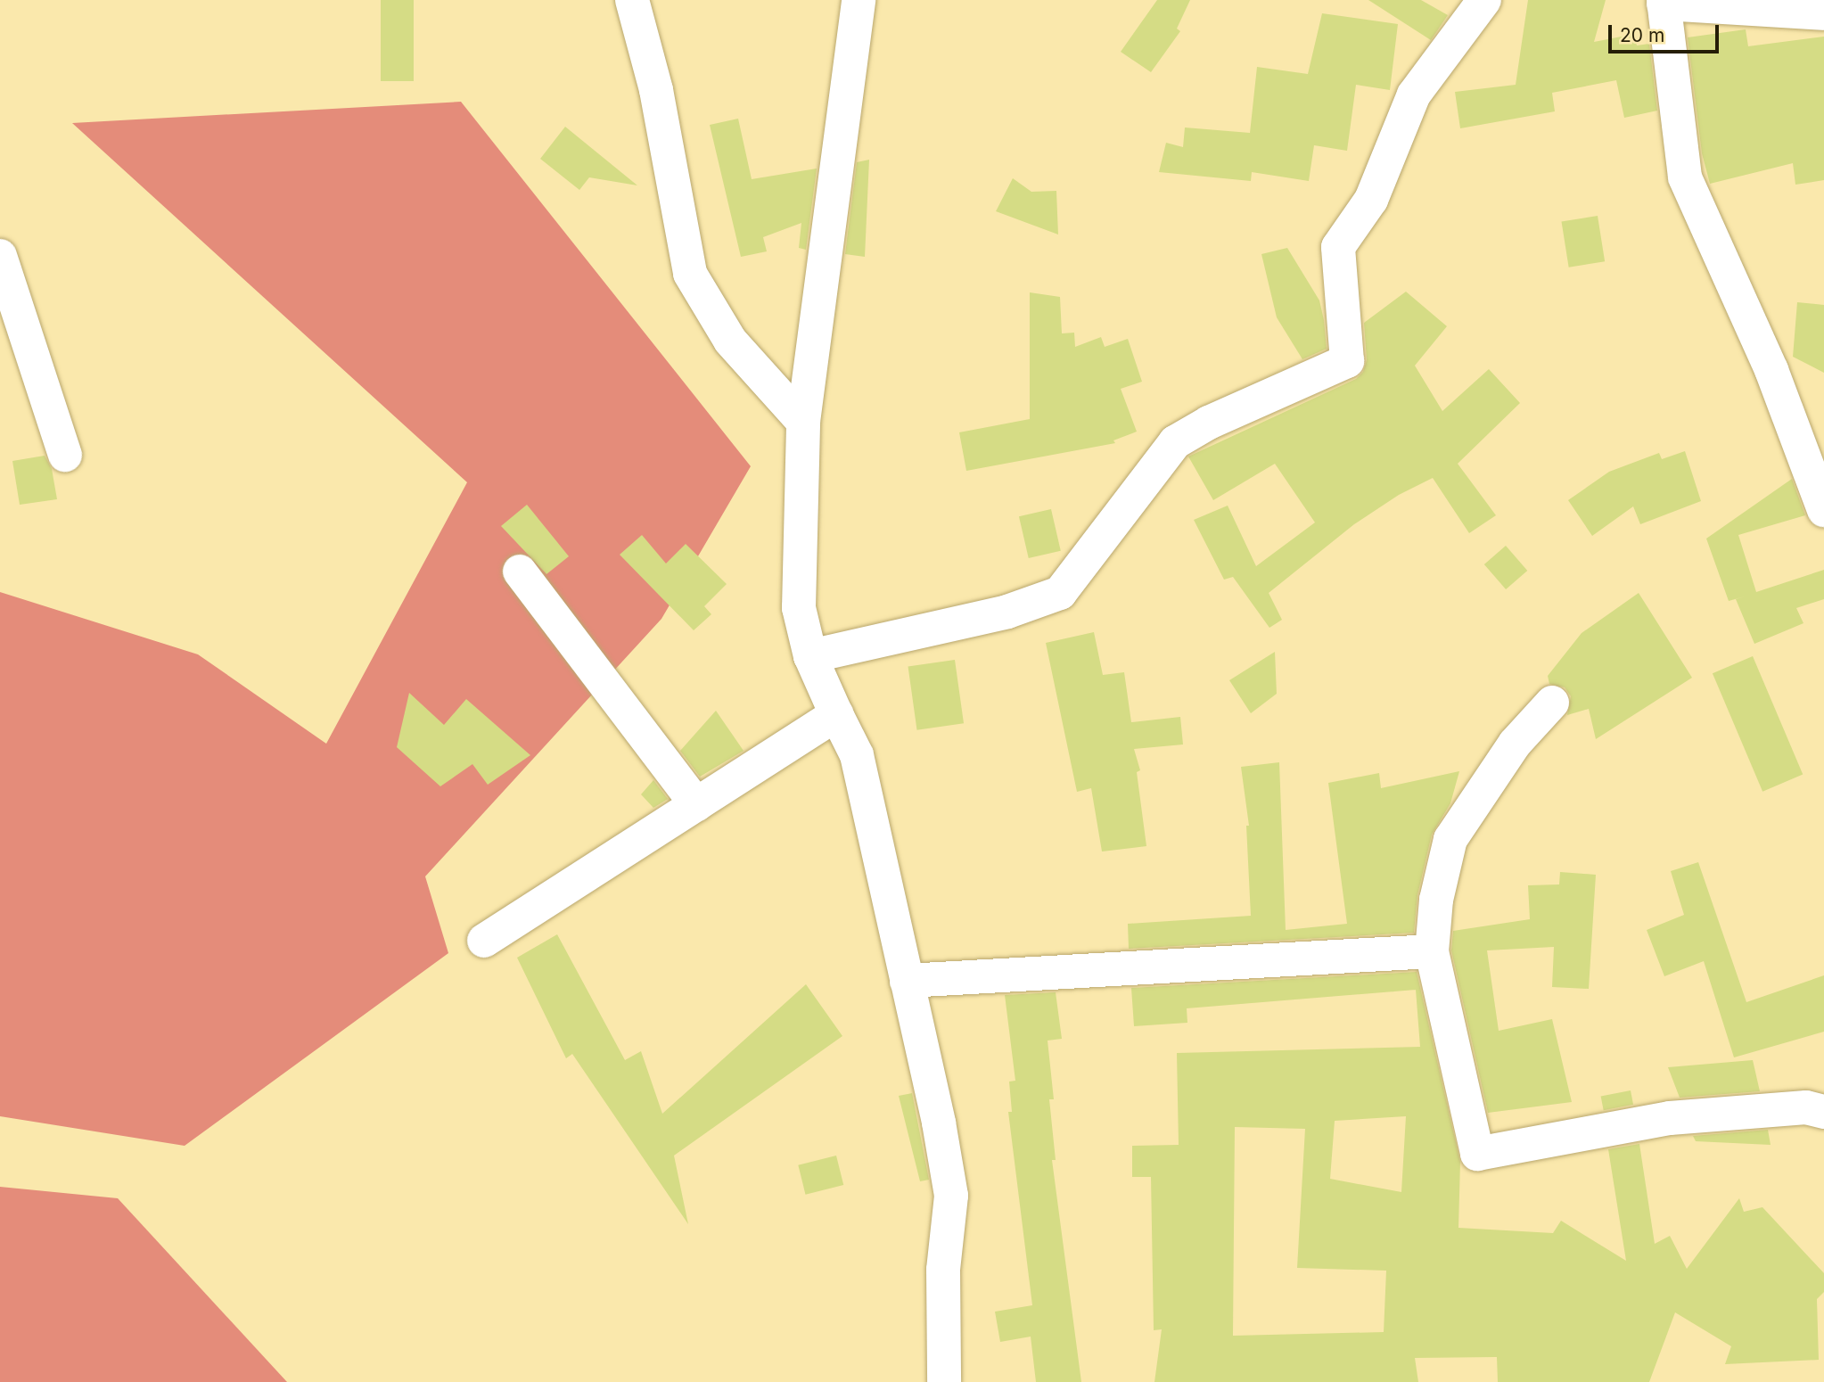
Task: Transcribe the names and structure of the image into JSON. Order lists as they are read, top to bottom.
{
  "scale_bar": "20 m"
}
